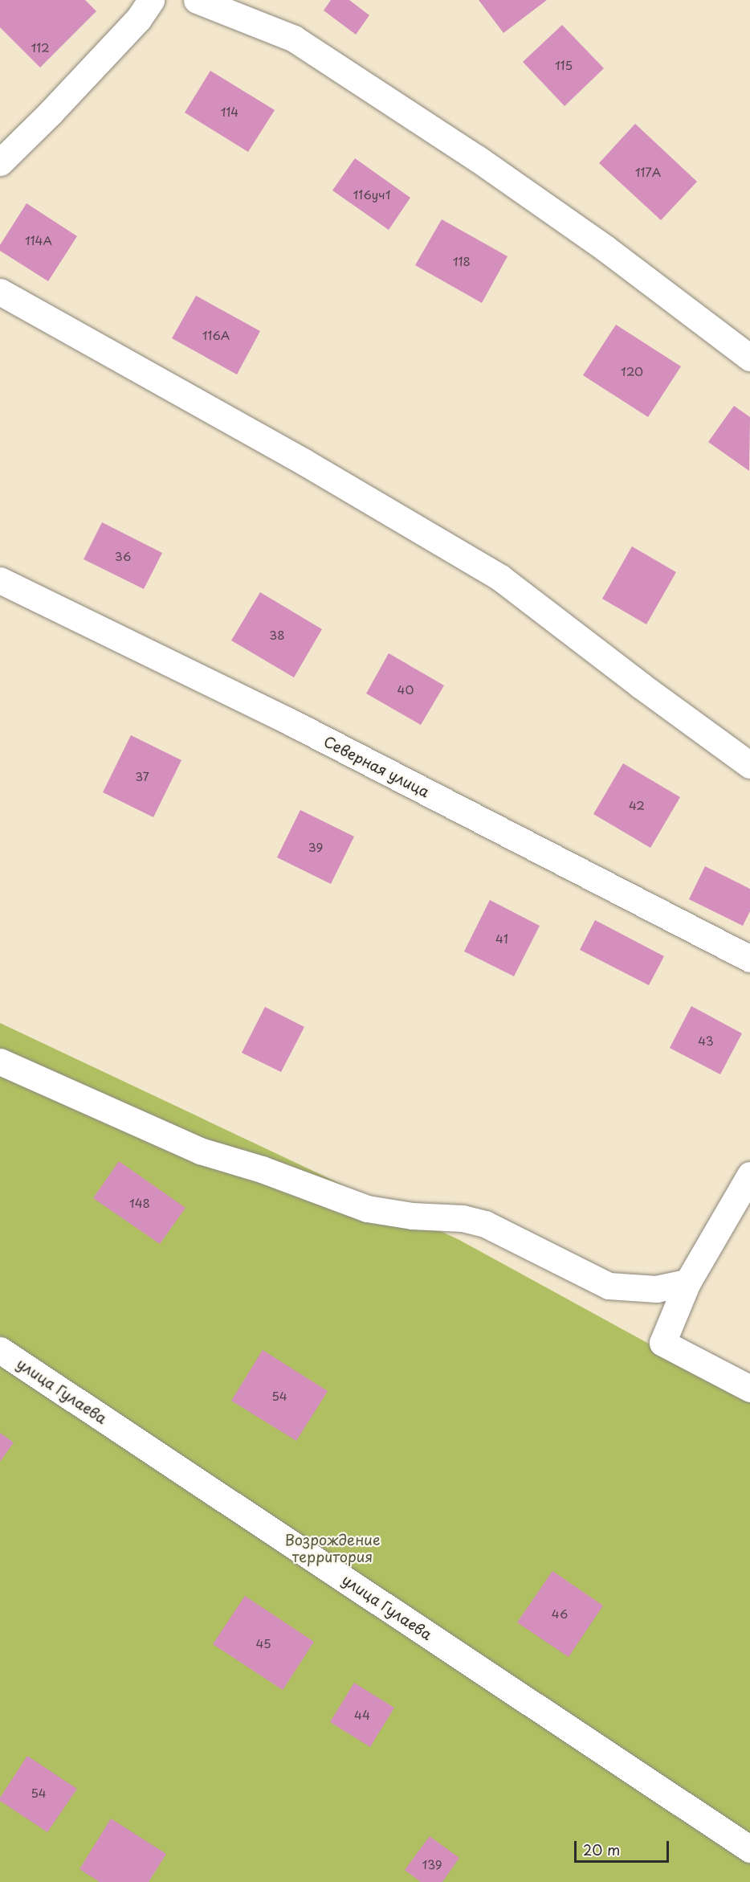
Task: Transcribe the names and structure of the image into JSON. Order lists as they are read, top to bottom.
{
  "streets": {
    "street": ["Северная улица", "улица Гулаева"]
  },
  "parks": ["Возрождение территория"],
  "house_numbers": [
    "112",
    "115",
    "114",
    "117А",
    "116уч1",
    "114А",
    "118",
    "116А",
    "120",
    "36",
    "38",
    "40",
    "37",
    "42",
    "39",
    "41",
    "43",
    "148",
    "54",
    "46",
    "45",
    "44",
    "54",
    "139"
  ],
  "scale_bar": "20 m"
}
